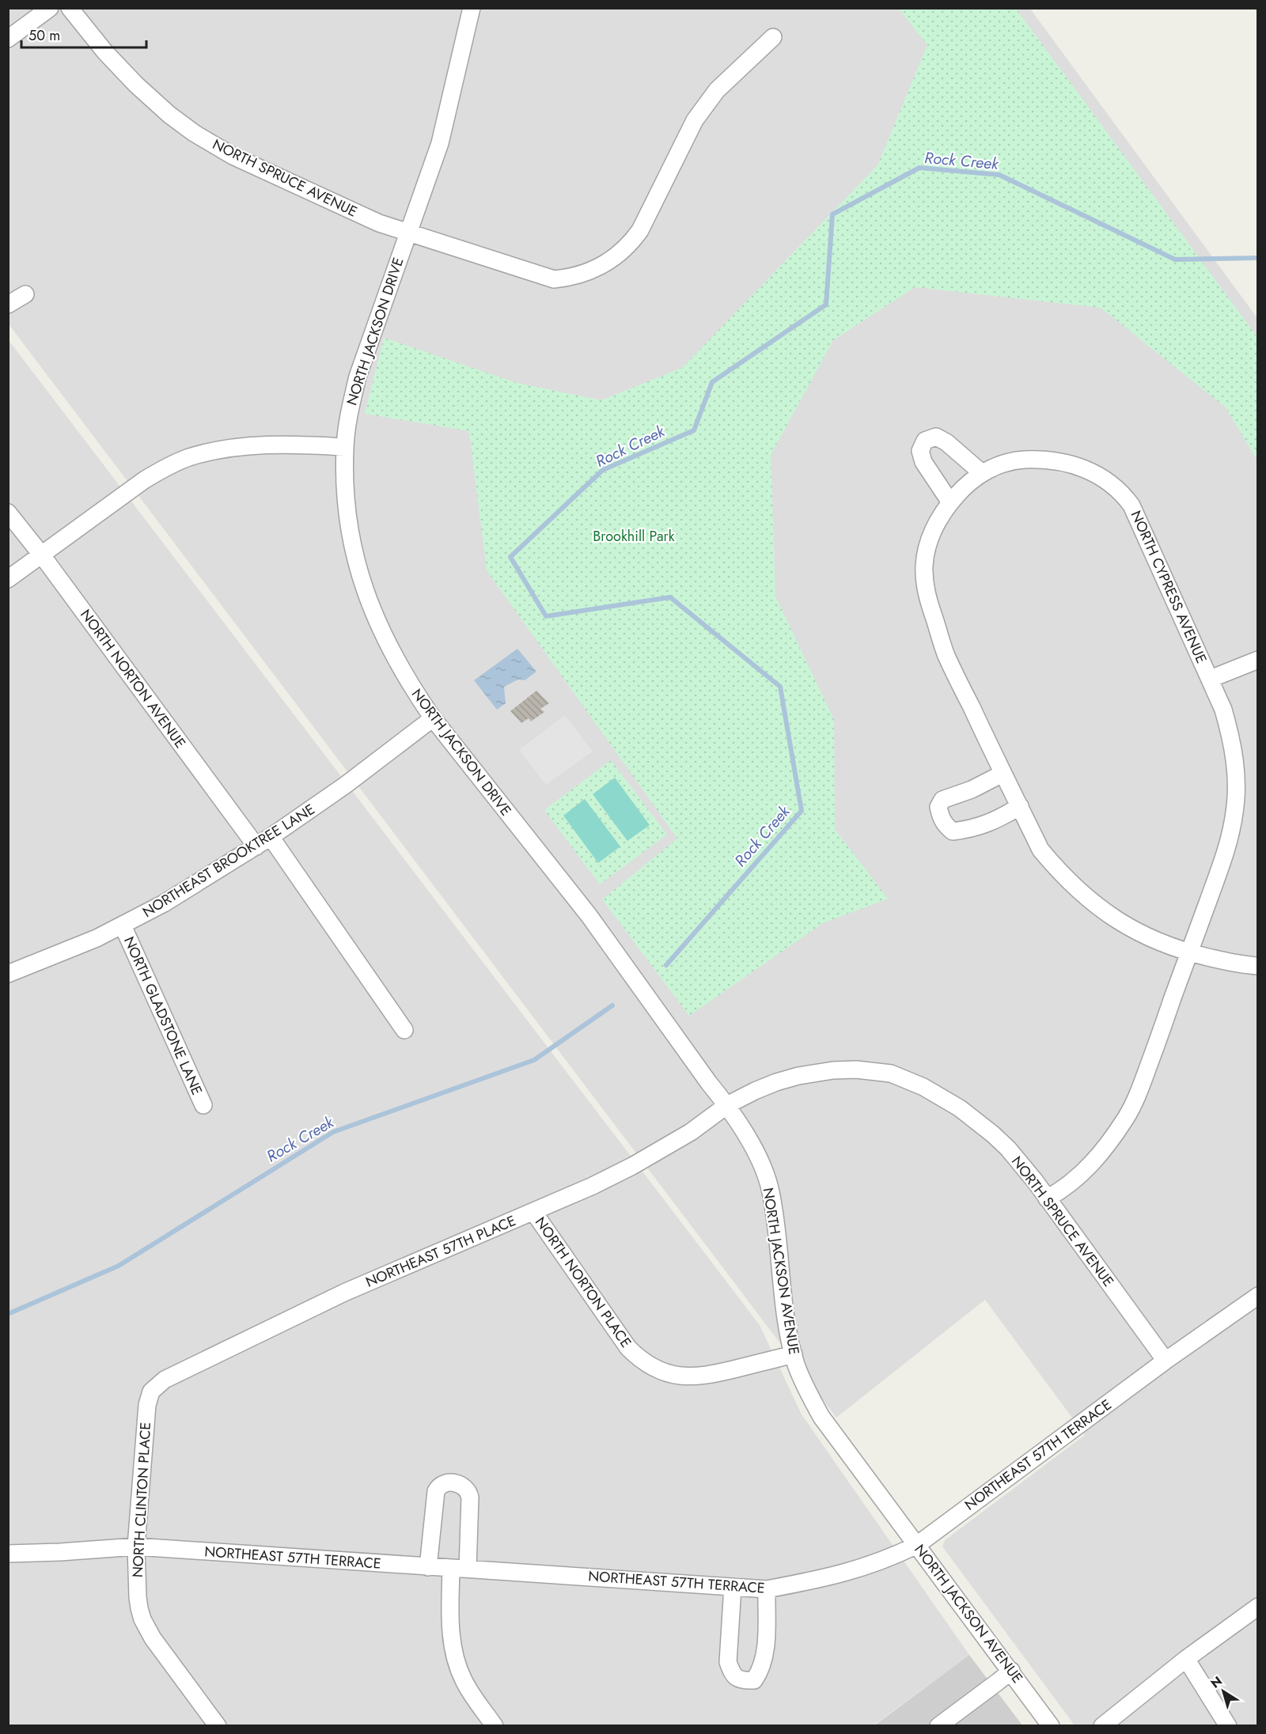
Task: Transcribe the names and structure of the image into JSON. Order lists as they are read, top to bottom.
{
  "streets": {
    "street": [
      "NORTH SPRUCE AVENUE",
      "NORTH JACKSON DRIVE",
      "NORTH CYPRESS AVENUE",
      "NORTH NORTON AVENUE",
      "NORTHEAST BROOKTREE LANE",
      "NORTH GLADSTONE LANE",
      "NORTHEAST 57TH PLACE",
      "NORTH JACKSON AVENUE",
      "NORTH NORTON PLACE",
      "NORTHEAST 57TH TERRACE",
      "NORTH CLINTON PLACE"
    ]
  },
  "crossings": [
    ["NORTH SPRUCE AVENUE", "NORTH JACKSON DRIVE"],
    ["NORTH SPRUCE AVENUE", "NORTH CYPRESS AVENUE"],
    ["NORTH SPRUCE AVENUE", "NORTHEAST 57TH PLACE"],
    ["NORTH SPRUCE AVENUE", "NORTH JACKSON AVENUE"],
    ["NORTH SPRUCE AVENUE", "NORTHEAST 57TH TERRACE"],
    ["NORTH JACKSON DRIVE", "NORTHEAST BROOKTREE LANE"],
    ["NORTH JACKSON DRIVE", "NORTH JACKSON AVENUE"],
    ["NORTH NORTON AVENUE", "NORTHEAST BROOKTREE LANE"],
    ["NORTHEAST BROOKTREE LANE", "NORTH GLADSTONE LANE"],
    ["NORTHEAST 57TH PLACE", "NORTH JACKSON AVENUE"],
    ["NORTHEAST 57TH PLACE", "NORTH NORTON PLACE"],
    ["NORTHEAST 57TH PLACE", "NORTH CLINTON PLACE"],
    ["NORTH JACKSON AVENUE", "NORTH NORTON PLACE"],
    ["NORTH JACKSON AVENUE", "NORTHEAST 57TH TERRACE"],
    ["NORTHEAST 57TH TERRACE", "NORTH CLINTON PLACE"]
  ],
  "water": ["Rock Creek"],
  "parks": ["Brookhill Park"],
  "scale_bar": "50 m",
  "north": "top left"
}
